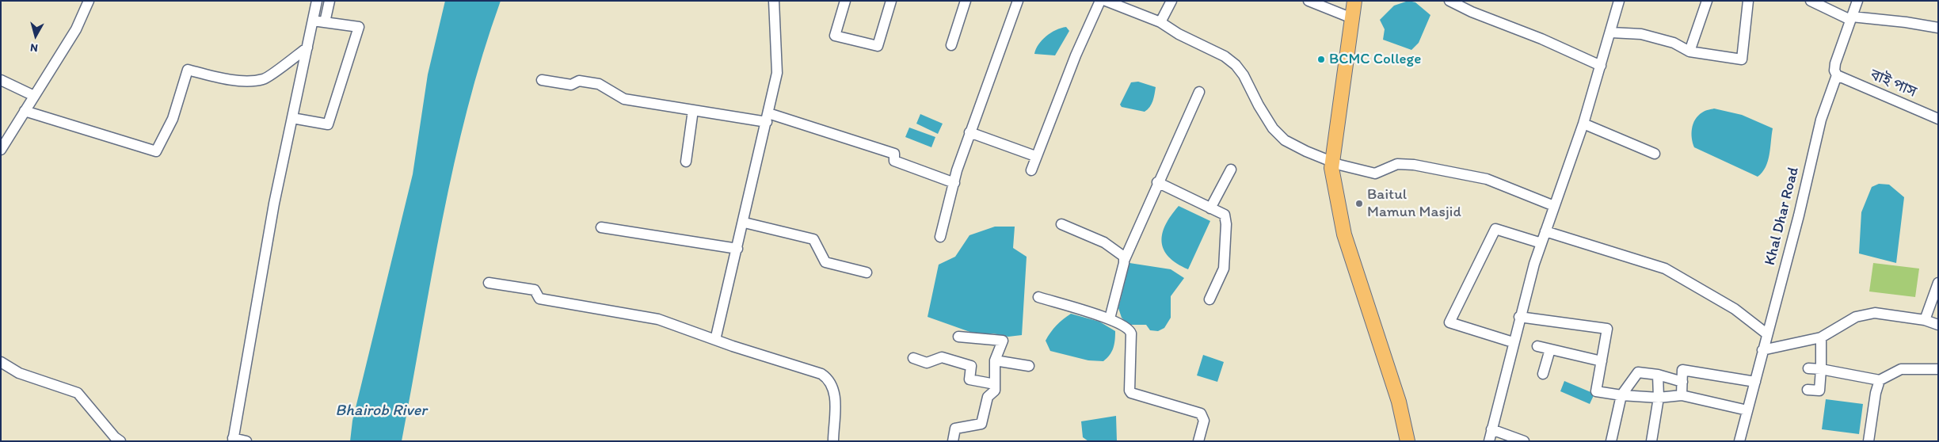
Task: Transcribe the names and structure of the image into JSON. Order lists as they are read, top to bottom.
{
  "streets": {
    "street": ["বাই পাস", "Khal Dhar Road"]
  },
  "crossings": [
    ["বাই পাস", "Khal Dhar Road"]
  ],
  "water": ["Bhairob River"],
  "places": ["BCMC College", "Baitul Mamun Masjid"],
  "north": "bottom"
}
